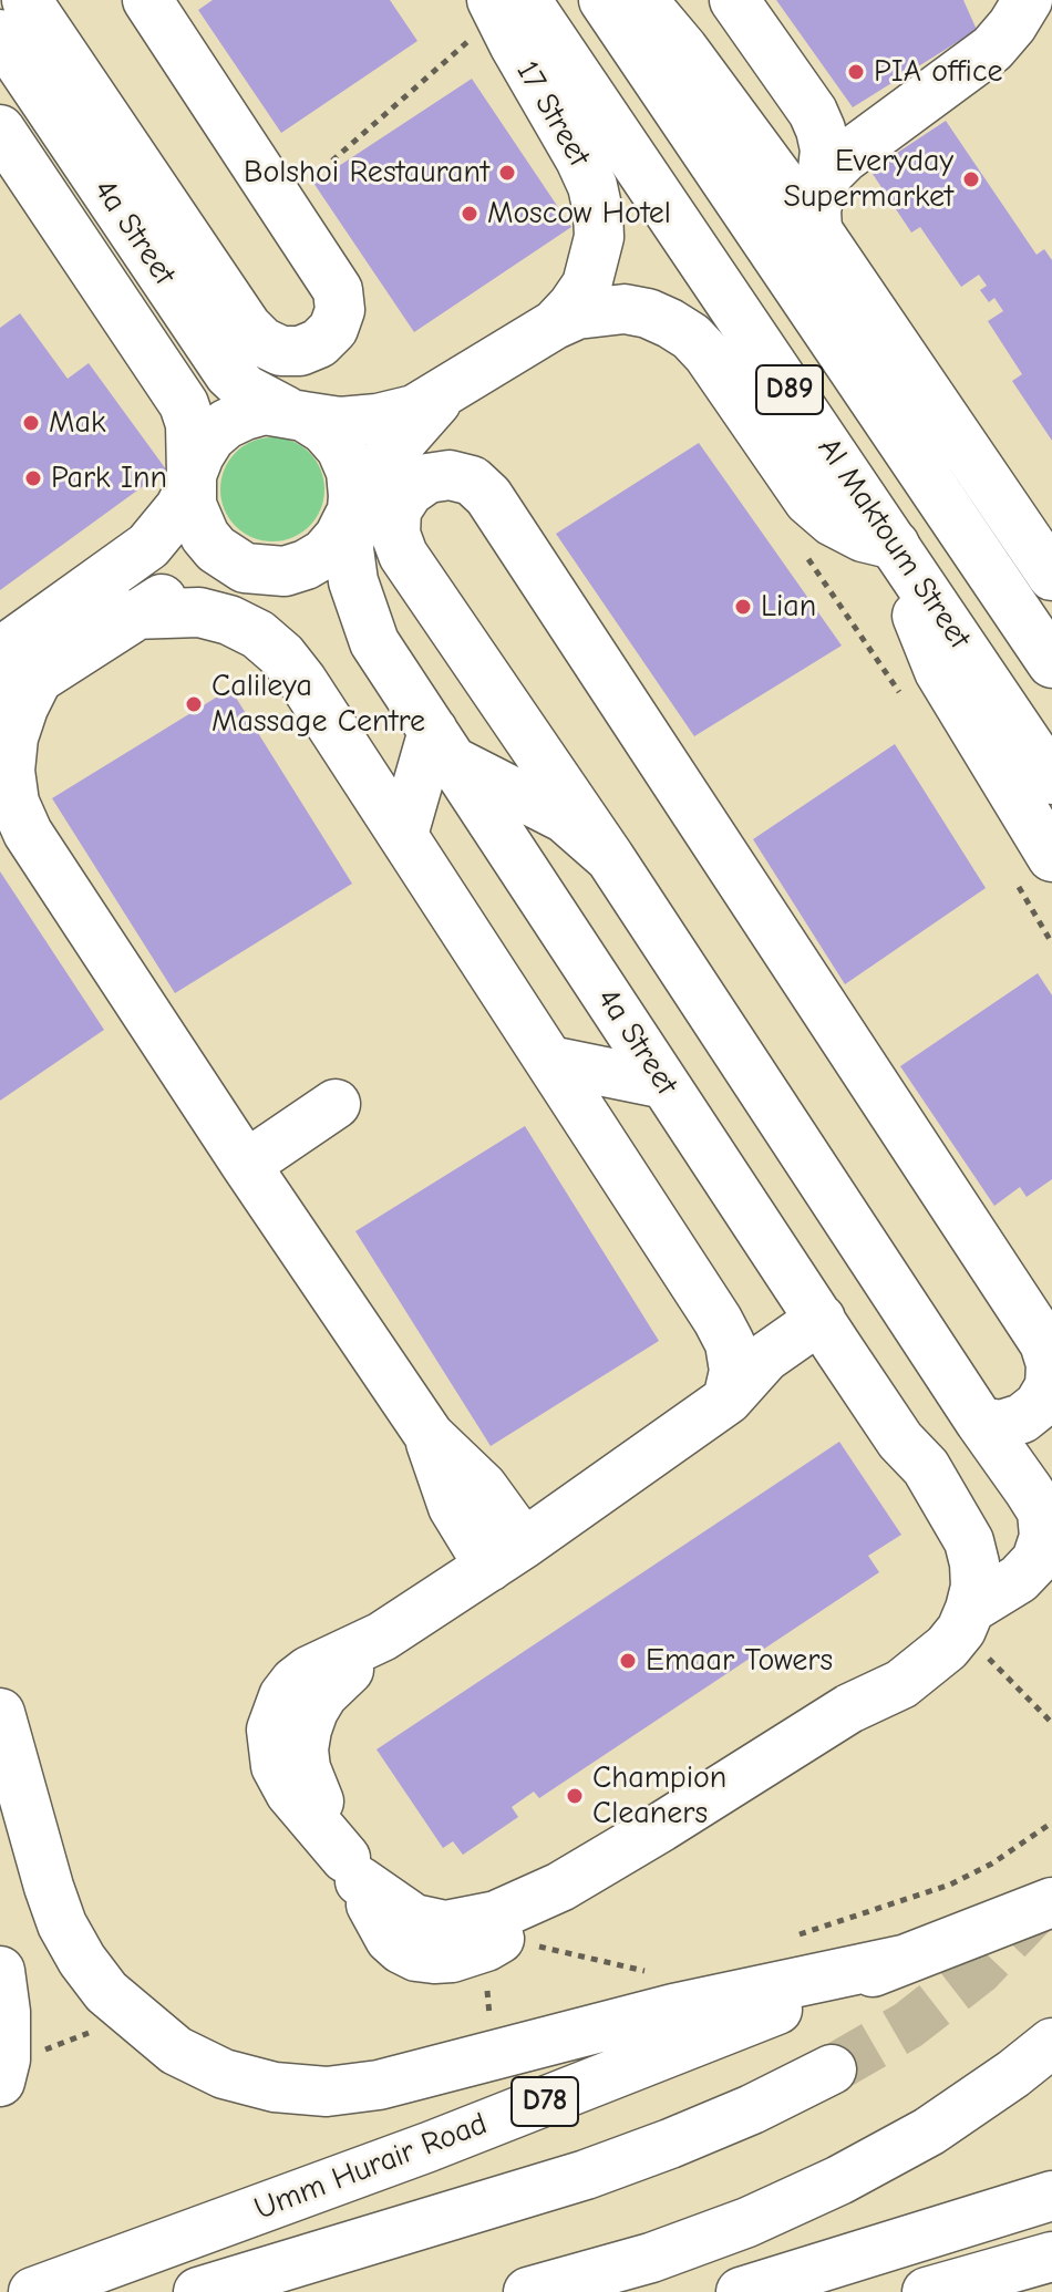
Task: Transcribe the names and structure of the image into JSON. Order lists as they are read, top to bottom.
{
  "streets": {
    "street": [
      "17 Street",
      "4a Street",
      "D89",
      "Al Maktoum Street",
      "D78",
      "Umm Hurair Road"
    ]
  },
  "crossings": [
    ["17 Street", "4a Street"],
    ["17 Street", "Al Maktoum Street"]
  ],
  "places": [
    "PIA office",
    "Bolshoi Restaurant",
    "Everyday Supermarket",
    "Moscow Hotel",
    "Mak",
    "Park Inn",
    "Lian",
    "Calileya Massage Centre",
    "Emaar Towers",
    "Champion Cleaners"
  ]
}
